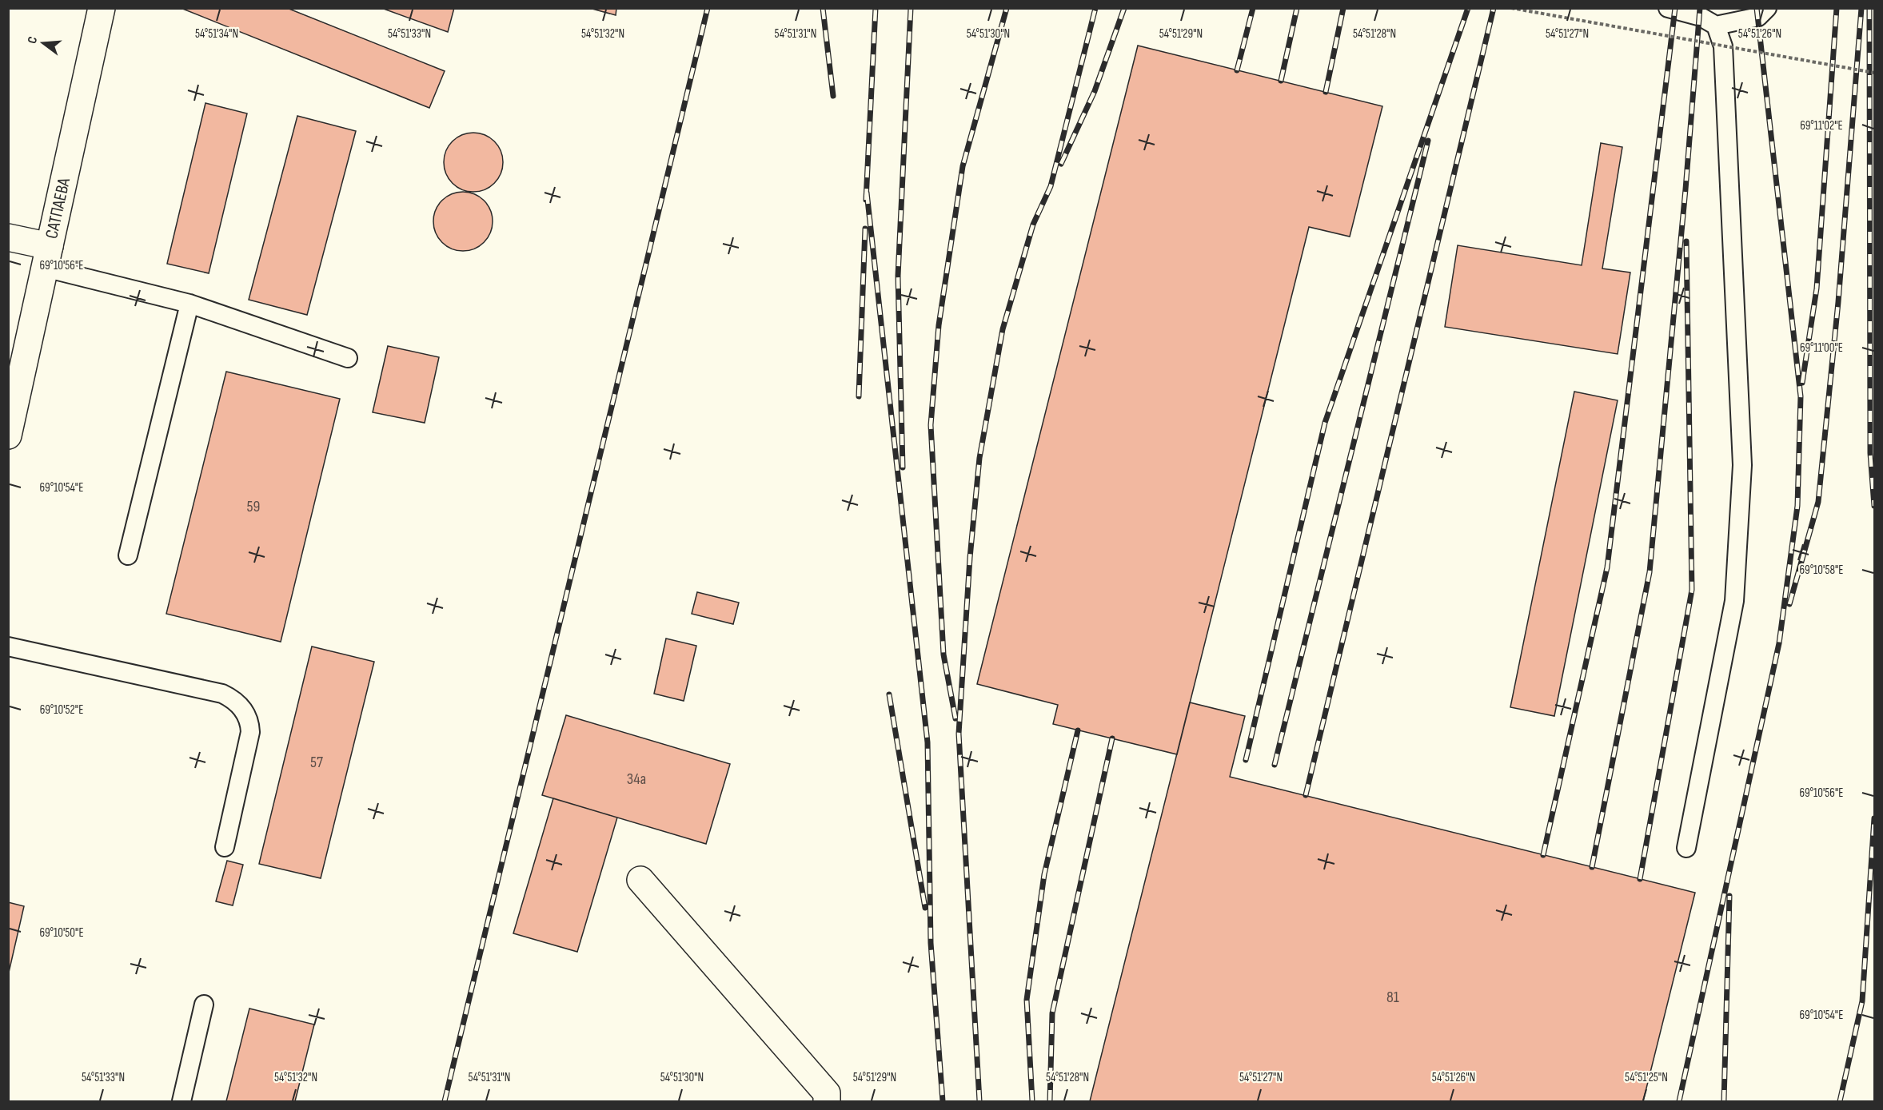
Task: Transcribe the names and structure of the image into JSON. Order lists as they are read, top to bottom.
{
  "streets": {
    "street": ["САТПАЕВА"]
  },
  "house_numbers": [
    "59",
    "57",
    "34а",
    "81"
  ],
  "north": "left",
  "coordinates": [
    "54°51'34\"N",
    "54°51'33\"N",
    "54°51'32\"N",
    "54°51'31\"N",
    "54°51'30\"N",
    "54°51'29\"N",
    "54°51'28\"N",
    "54°51'27\"N",
    "54°51'26\"N",
    "69°11'02\"E",
    "69°10'56\"E",
    "69°11'00\"E",
    "69°10'54\"E",
    "69°10'58\"E",
    "69°10'52\"E",
    "69°10'50\"E",
    "54°51'25\"N"
  ]
}
